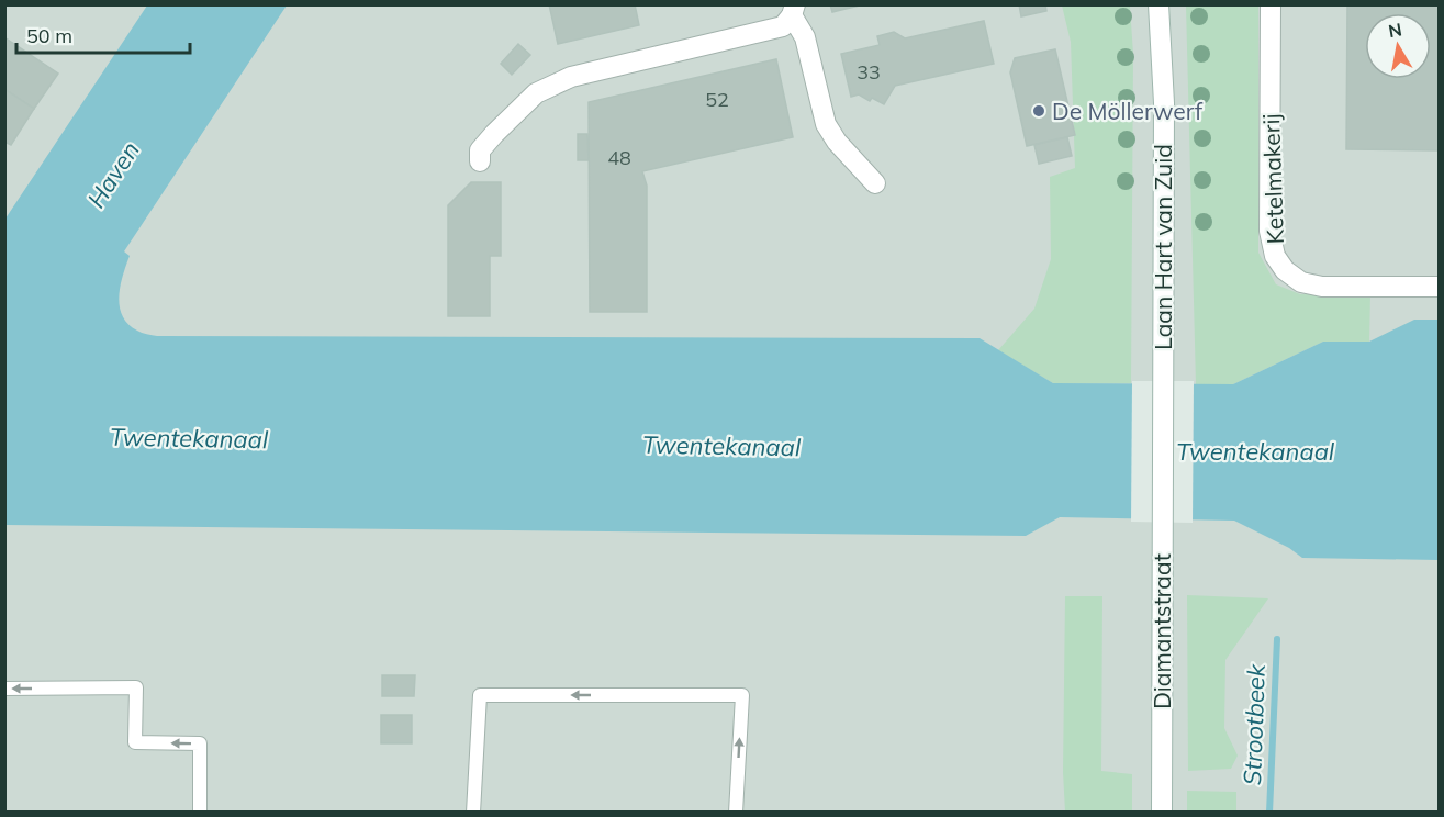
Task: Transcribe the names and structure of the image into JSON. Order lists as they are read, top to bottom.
{
  "streets": {
    "street": ["Ketelmakerij", "Laan Hart van Zuid", "Diamantstraat"]
  },
  "crossings": [
    ["Laan Hart van Zuid", "Diamantstraat"]
  ],
  "water": ["Haven", "Twentekanaal", "Strootbeek"],
  "places": ["De Möllerwerf"],
  "house_numbers": ["33", "52", "48"],
  "scale_bar": "50 m",
  "north": "top"
}
